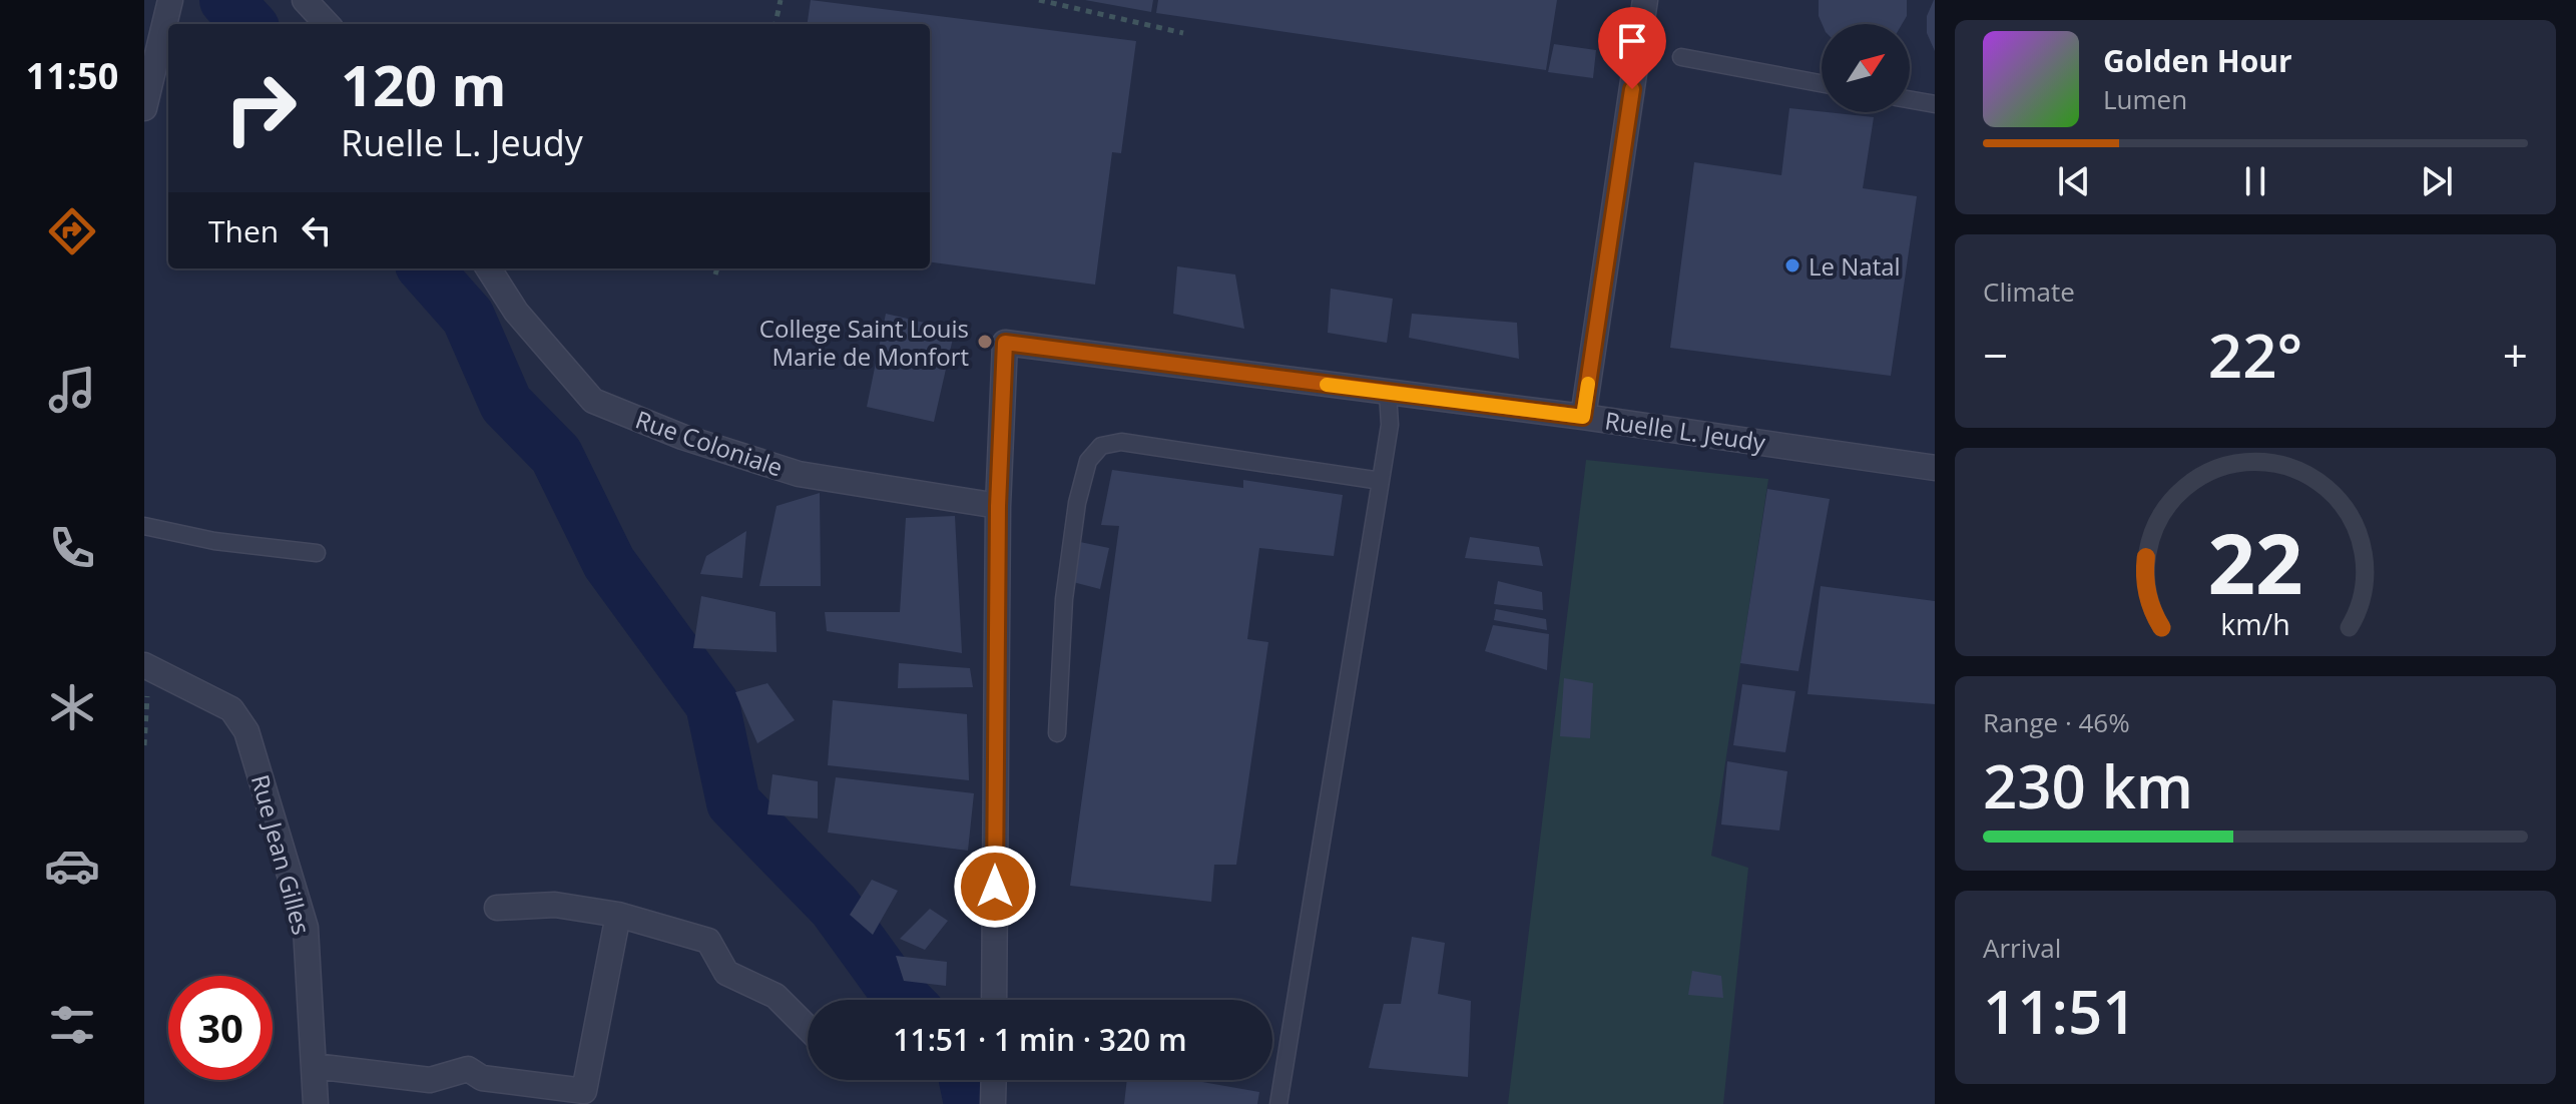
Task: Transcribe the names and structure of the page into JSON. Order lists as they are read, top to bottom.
{
  "streets": {
    "street": ["Ruelle L. Jeudy", "Rue Coloniale", "Rue Jean Gilles"]
  },
  "crossings": [
    ["Ruelle L. Jeudy", "Rue Coloniale"]
  ],
  "places": ["Le Natal", "College Saint Louis Marie de Monfort"],
  "north": "top right",
  "page": {
    "tabs": "11:50",
    "turn": ["120 m", "Ruelle L. Jeudy"],
    "song": ["Golden Hour", "Lumen"],
    "then": "Then",
    "tile": [
      "Climate",
      ["Range · 46%", "230 km"],
      ["Arrival", "11:51"]
    ],
    "heat": ["−", "22°", "+"],
    "limit": "30",
    "trip": "11:51 · 1 min · 320 m",
    "gauge": ["22", "km/h"]
  }
}
